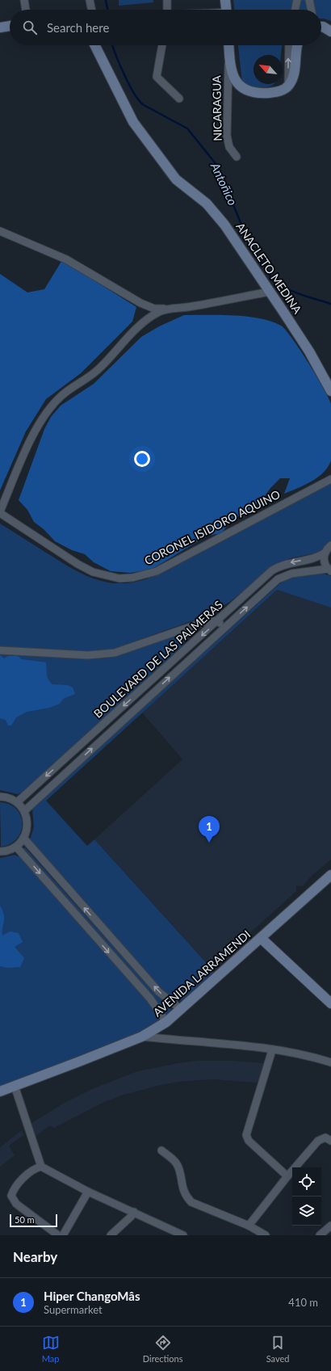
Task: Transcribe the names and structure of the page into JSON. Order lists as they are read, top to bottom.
{
  "streets": {
    "street": [
      "NICARAGUA",
      "ANACLETO MEDINA",
      "CORONEL ISIDORO AQUINO",
      "BOULEVARD DE LAS PALMERAS",
      "AVENIDA LARRAMENDI"
    ]
  },
  "water": ["Antoñico"],
  "scale_bar": "50 m",
  "north": "top left",
  "page": {
    "search": "Search here",
    "pins": "1",
    "scale": "50 m",
    "heading": "Nearby",
    "list": [
      {
        "mark": "1",
        "name": "Hiper ChangoMâs",
        "note": "Supermarket",
        "value": "410 m"
      }
    ],
    "nav": ["Map", "Directions", "Saved"]
  }
}
